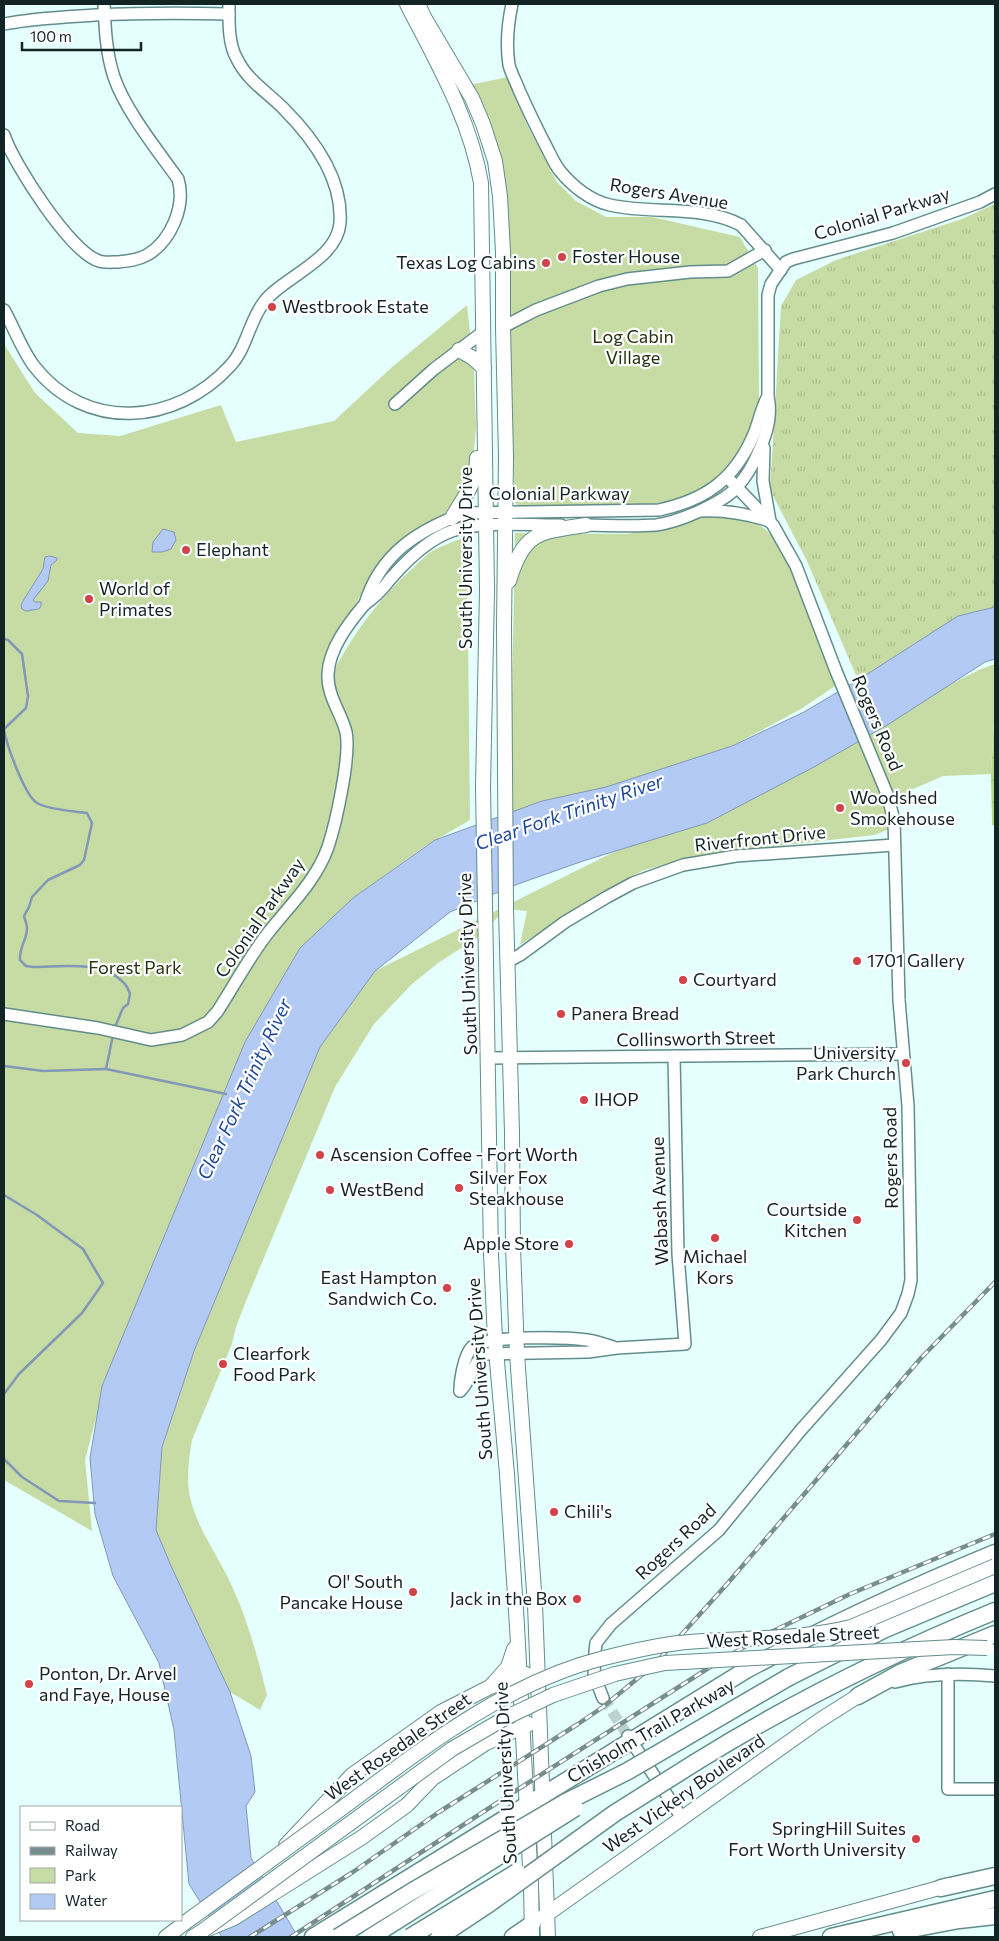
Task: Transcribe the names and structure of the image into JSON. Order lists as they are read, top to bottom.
{
  "streets": {
    "highway": ["Chisholm Trail Parkway"],
    "main road": ["South University Drive", "West Rosedale Street", "West Vickery Boulevard"],
    "street": [
      "Rogers Avenue",
      "Colonial Parkway",
      "Rogers Road",
      "Riverfront Drive",
      "Collinsworth Street",
      "Wabash Avenue"
    ]
  },
  "crossings": [
    ["Rogers Avenue", "Colonial Parkway"],
    ["Colonial Parkway", "South University Drive"],
    ["Colonial Parkway", "Rogers Road"],
    ["South University Drive", "Riverfront Drive"],
    ["South University Drive", "Collinsworth Street"],
    ["South University Drive", "West Vickery Boulevard"],
    ["Rogers Road", "Riverfront Drive"],
    ["Rogers Road", "Collinsworth Street"],
    ["Collinsworth Street", "Wabash Avenue"]
  ],
  "water": ["Clear Fork Trinity River"],
  "parks": ["Log Cabin Village", "Forest Park"],
  "places": [
    "Foster House",
    "Texas Log Cabins",
    "Westbrook Estate",
    "Elephant",
    "World of Primates",
    "Woodshed Smokehouse",
    "1701 Gallery",
    "Courtyard",
    "Panera Bread",
    "University Park Church",
    "IHOP",
    "Ascension Coffee - Fort Worth",
    "Silver Fox Steakhouse",
    "WestBend",
    "Courtside Kitchen",
    "Michael Kors",
    "Apple Store",
    "East Hampton Sandwich Co.",
    "Clearfork Food Park",
    "Chili's",
    "Ol' South Pancake House",
    "Jack in the Box",
    "Ponton, Dr. Arvel and Faye, House",
    "SpringHill Suites Fort Worth University"
  ],
  "legend": [
    "Road",
    "Railway",
    "Park",
    "Water"
  ],
  "scale_bar": "100 m"
}
